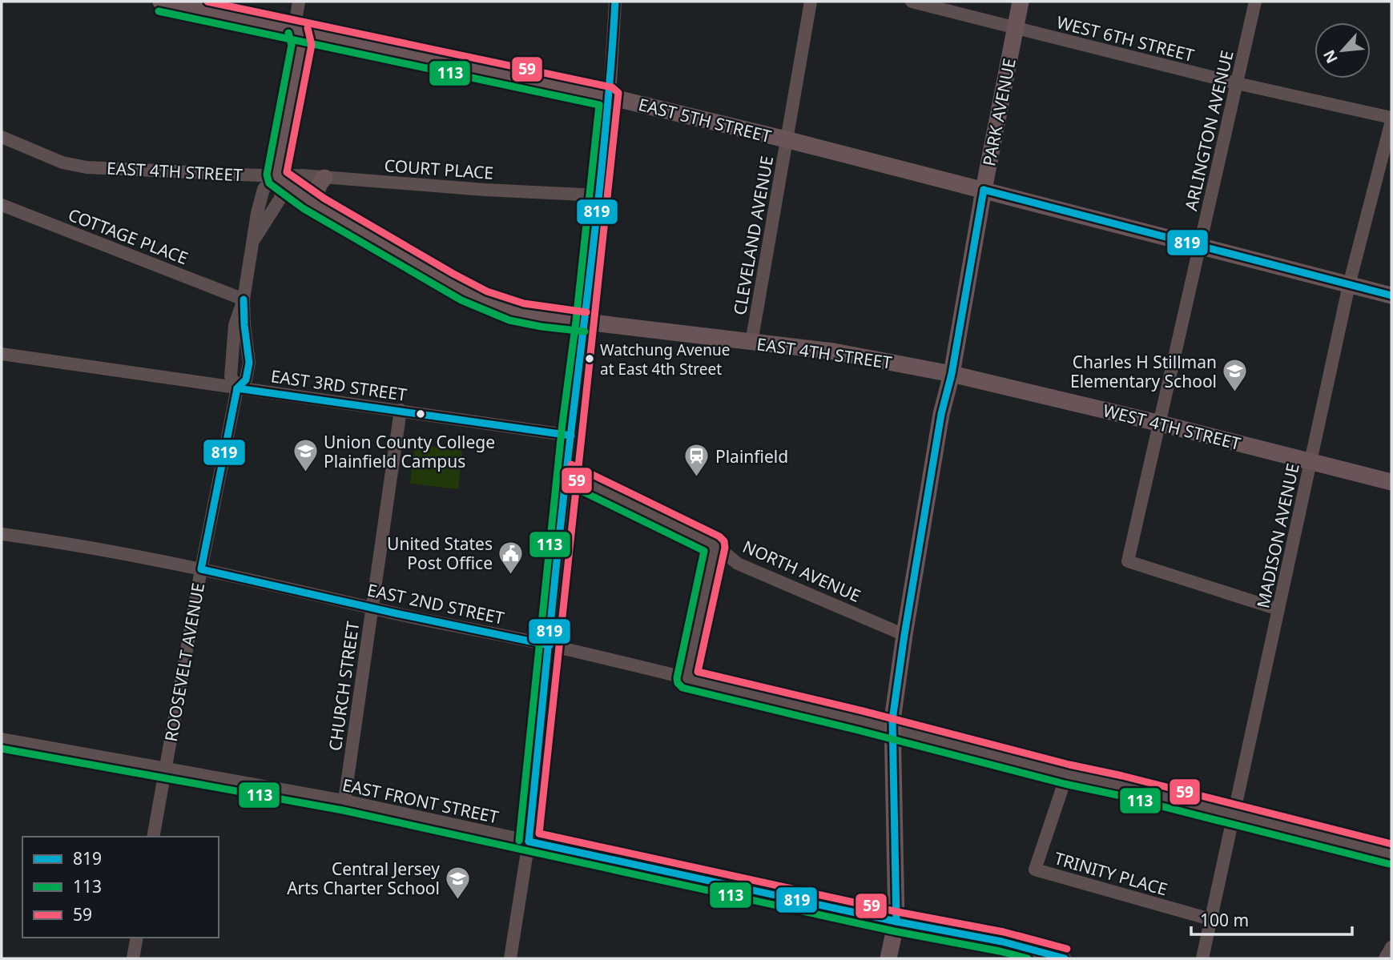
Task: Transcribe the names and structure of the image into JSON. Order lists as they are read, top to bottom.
{
  "streets": {
    "main road": [
      "PARK AVENUE",
      "EAST 5TH STREET",
      "EAST 4TH STREET",
      "WEST 4TH STREET",
      "ROOSEVELT AVENUE"
    ],
    "street": [
      "WEST 6TH STREET",
      "ARLINGTON AVENUE",
      "COURT PLACE",
      "CLEVELAND AVENUE",
      "COTTAGE PLACE",
      "EAST 3RD STREET",
      "MADISON AVENUE",
      "NORTH AVENUE",
      "EAST 2ND STREET",
      "CHURCH STREET",
      "EAST FRONT STREET",
      "TRINITY PLACE"
    ]
  },
  "crossings": [
    ["WEST 6TH STREET", "PARK AVENUE"],
    ["WEST 6TH STREET", "ARLINGTON AVENUE"],
    ["WEST 6TH STREET", "MADISON AVENUE"],
    ["PARK AVENUE", "EAST 5TH STREET"],
    ["PARK AVENUE", "EAST 4TH STREET"],
    ["PARK AVENUE", "WEST 4TH STREET"],
    ["PARK AVENUE", "NORTH AVENUE"],
    ["PARK AVENUE", "EAST 2ND STREET"],
    ["PARK AVENUE", "EAST FRONT STREET"],
    ["EAST 5TH STREET", "ARLINGTON AVENUE"],
    ["EAST 5TH STREET", "CLEVELAND AVENUE"],
    ["EAST 5TH STREET", "MADISON AVENUE"],
    ["EAST 5TH STREET", "ROOSEVELT AVENUE"],
    ["ARLINGTON AVENUE", "WEST 4TH STREET"],
    ["ARLINGTON AVENUE", "MADISON AVENUE"],
    ["COURT PLACE", "EAST 4TH STREET"],
    ["COURT PLACE", "ROOSEVELT AVENUE"],
    ["EAST 4TH STREET", "CLEVELAND AVENUE"],
    ["EAST 4TH STREET", "WEST 4TH STREET"],
    ["EAST 4TH STREET", "ROOSEVELT AVENUE"],
    ["COTTAGE PLACE", "ROOSEVELT AVENUE"],
    ["EAST 3RD STREET", "ROOSEVELT AVENUE"],
    ["EAST 3RD STREET", "CHURCH STREET"],
    ["WEST 4TH STREET", "MADISON AVENUE"],
    ["MADISON AVENUE", "EAST 2ND STREET"],
    ["MADISON AVENUE", "TRINITY PLACE"],
    ["EAST 2ND STREET", "ROOSEVELT AVENUE"],
    ["EAST 2ND STREET", "CHURCH STREET"],
    ["EAST 2ND STREET", "TRINITY PLACE"],
    ["ROOSEVELT AVENUE", "EAST FRONT STREET"],
    ["CHURCH STREET", "EAST FRONT STREET"]
  ],
  "places": {
    "other": ["Watchung Avenue at East 4th Street"],
    "school or university": ["Charles H Stillman Elementary School", "Union County College Plainfield Campus", "Central Jersey Arts Charter School"],
    "station": ["Plainfield"],
    "public building": ["United States Post Office"]
  },
  "lines": ["transit line 819", "transit line 59", "transit line 113"],
  "legend": ["819", "113", "59"],
  "scale_bar": "100 m",
  "north": "bottom left"
}
